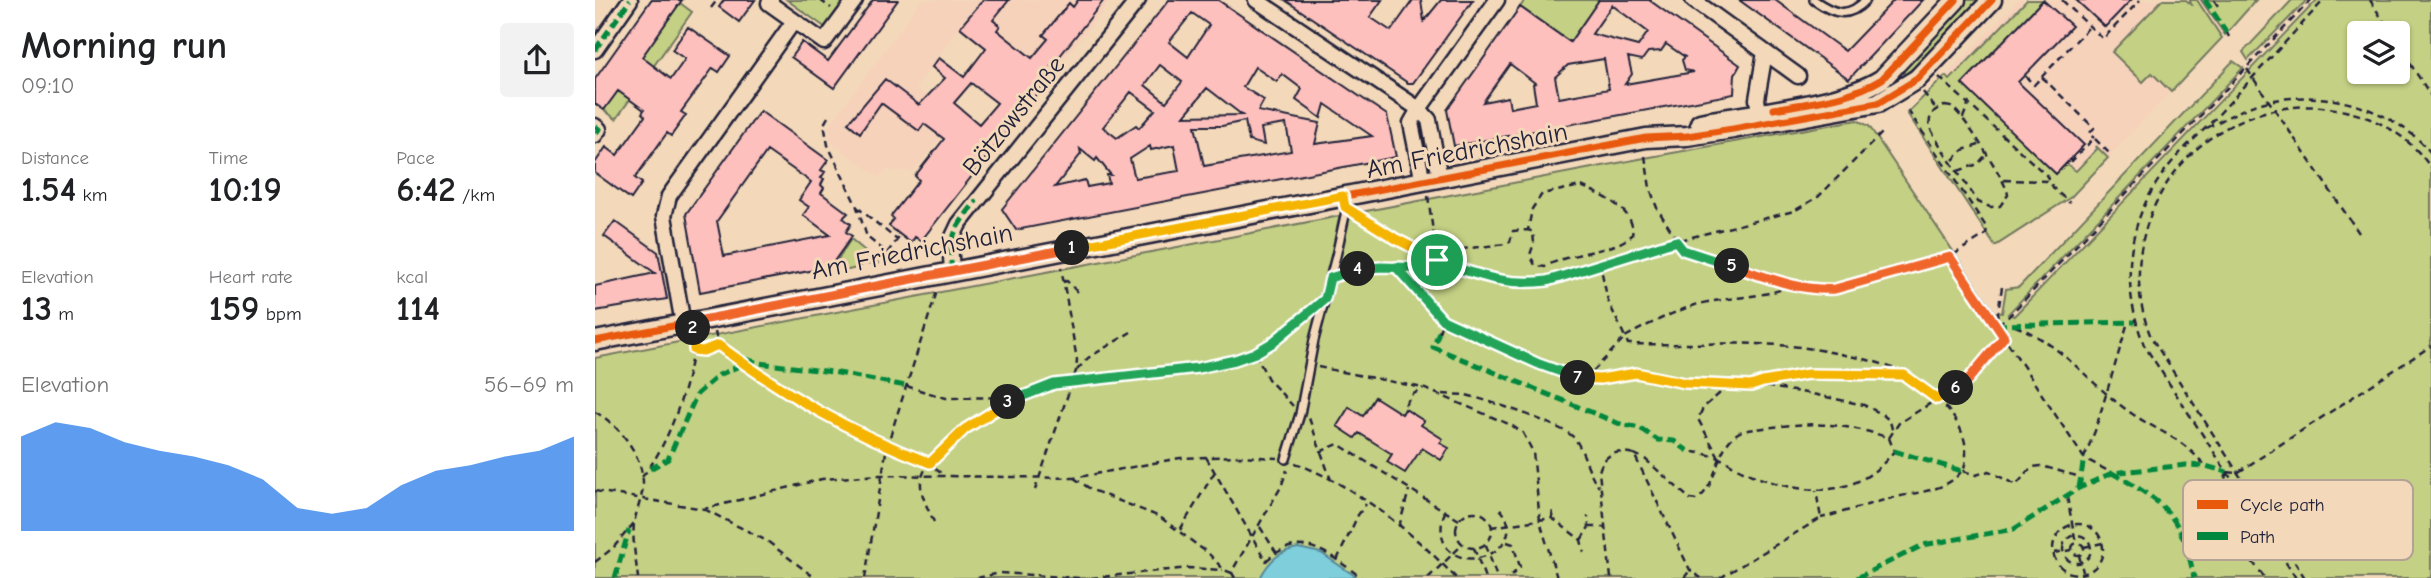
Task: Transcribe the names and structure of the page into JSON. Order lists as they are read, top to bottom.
{
  "streets": {
    "street": ["Bötzowstraße", "Am Friedrichshain"]
  },
  "crossings": [
    ["Bötzowstraße", "Am Friedrichshain"]
  ],
  "legend": ["Cycle path", "Path"],
  "page": {
    "heading": ["Morning run", "09:10"],
    "stats": [
      ["Distance", "1.54 km"],
      ["Time", "10:19"],
      ["Pace", "6:42 /km"],
      ["Elevation", "13 m"],
      ["Heart rate", "159 bpm"],
      ["kcal", "114"]
    ],
    "pins": [
      "1",
      "5",
      "4",
      "2",
      "7",
      "6",
      "3"
    ],
    "chart": ["Elevation", "56–69 m"]
  }
}
